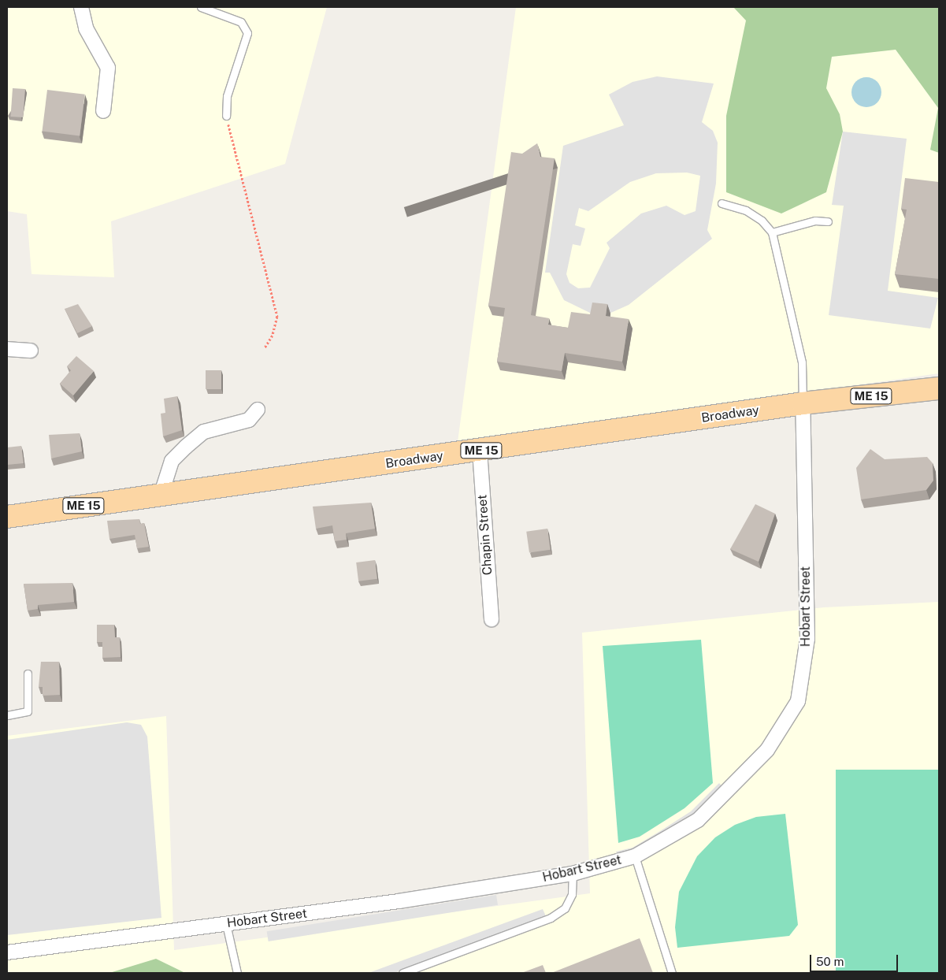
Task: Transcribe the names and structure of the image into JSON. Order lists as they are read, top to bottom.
{
  "streets": {
    "main road": ["ME 15", "Broadway"],
    "street": ["Chapin Street", "Hobart Street"]
  },
  "crossings": [
    ["Broadway", "Chapin Street"],
    ["Broadway", "Hobart Street"]
  ],
  "scale_bar": "50 m"
}
